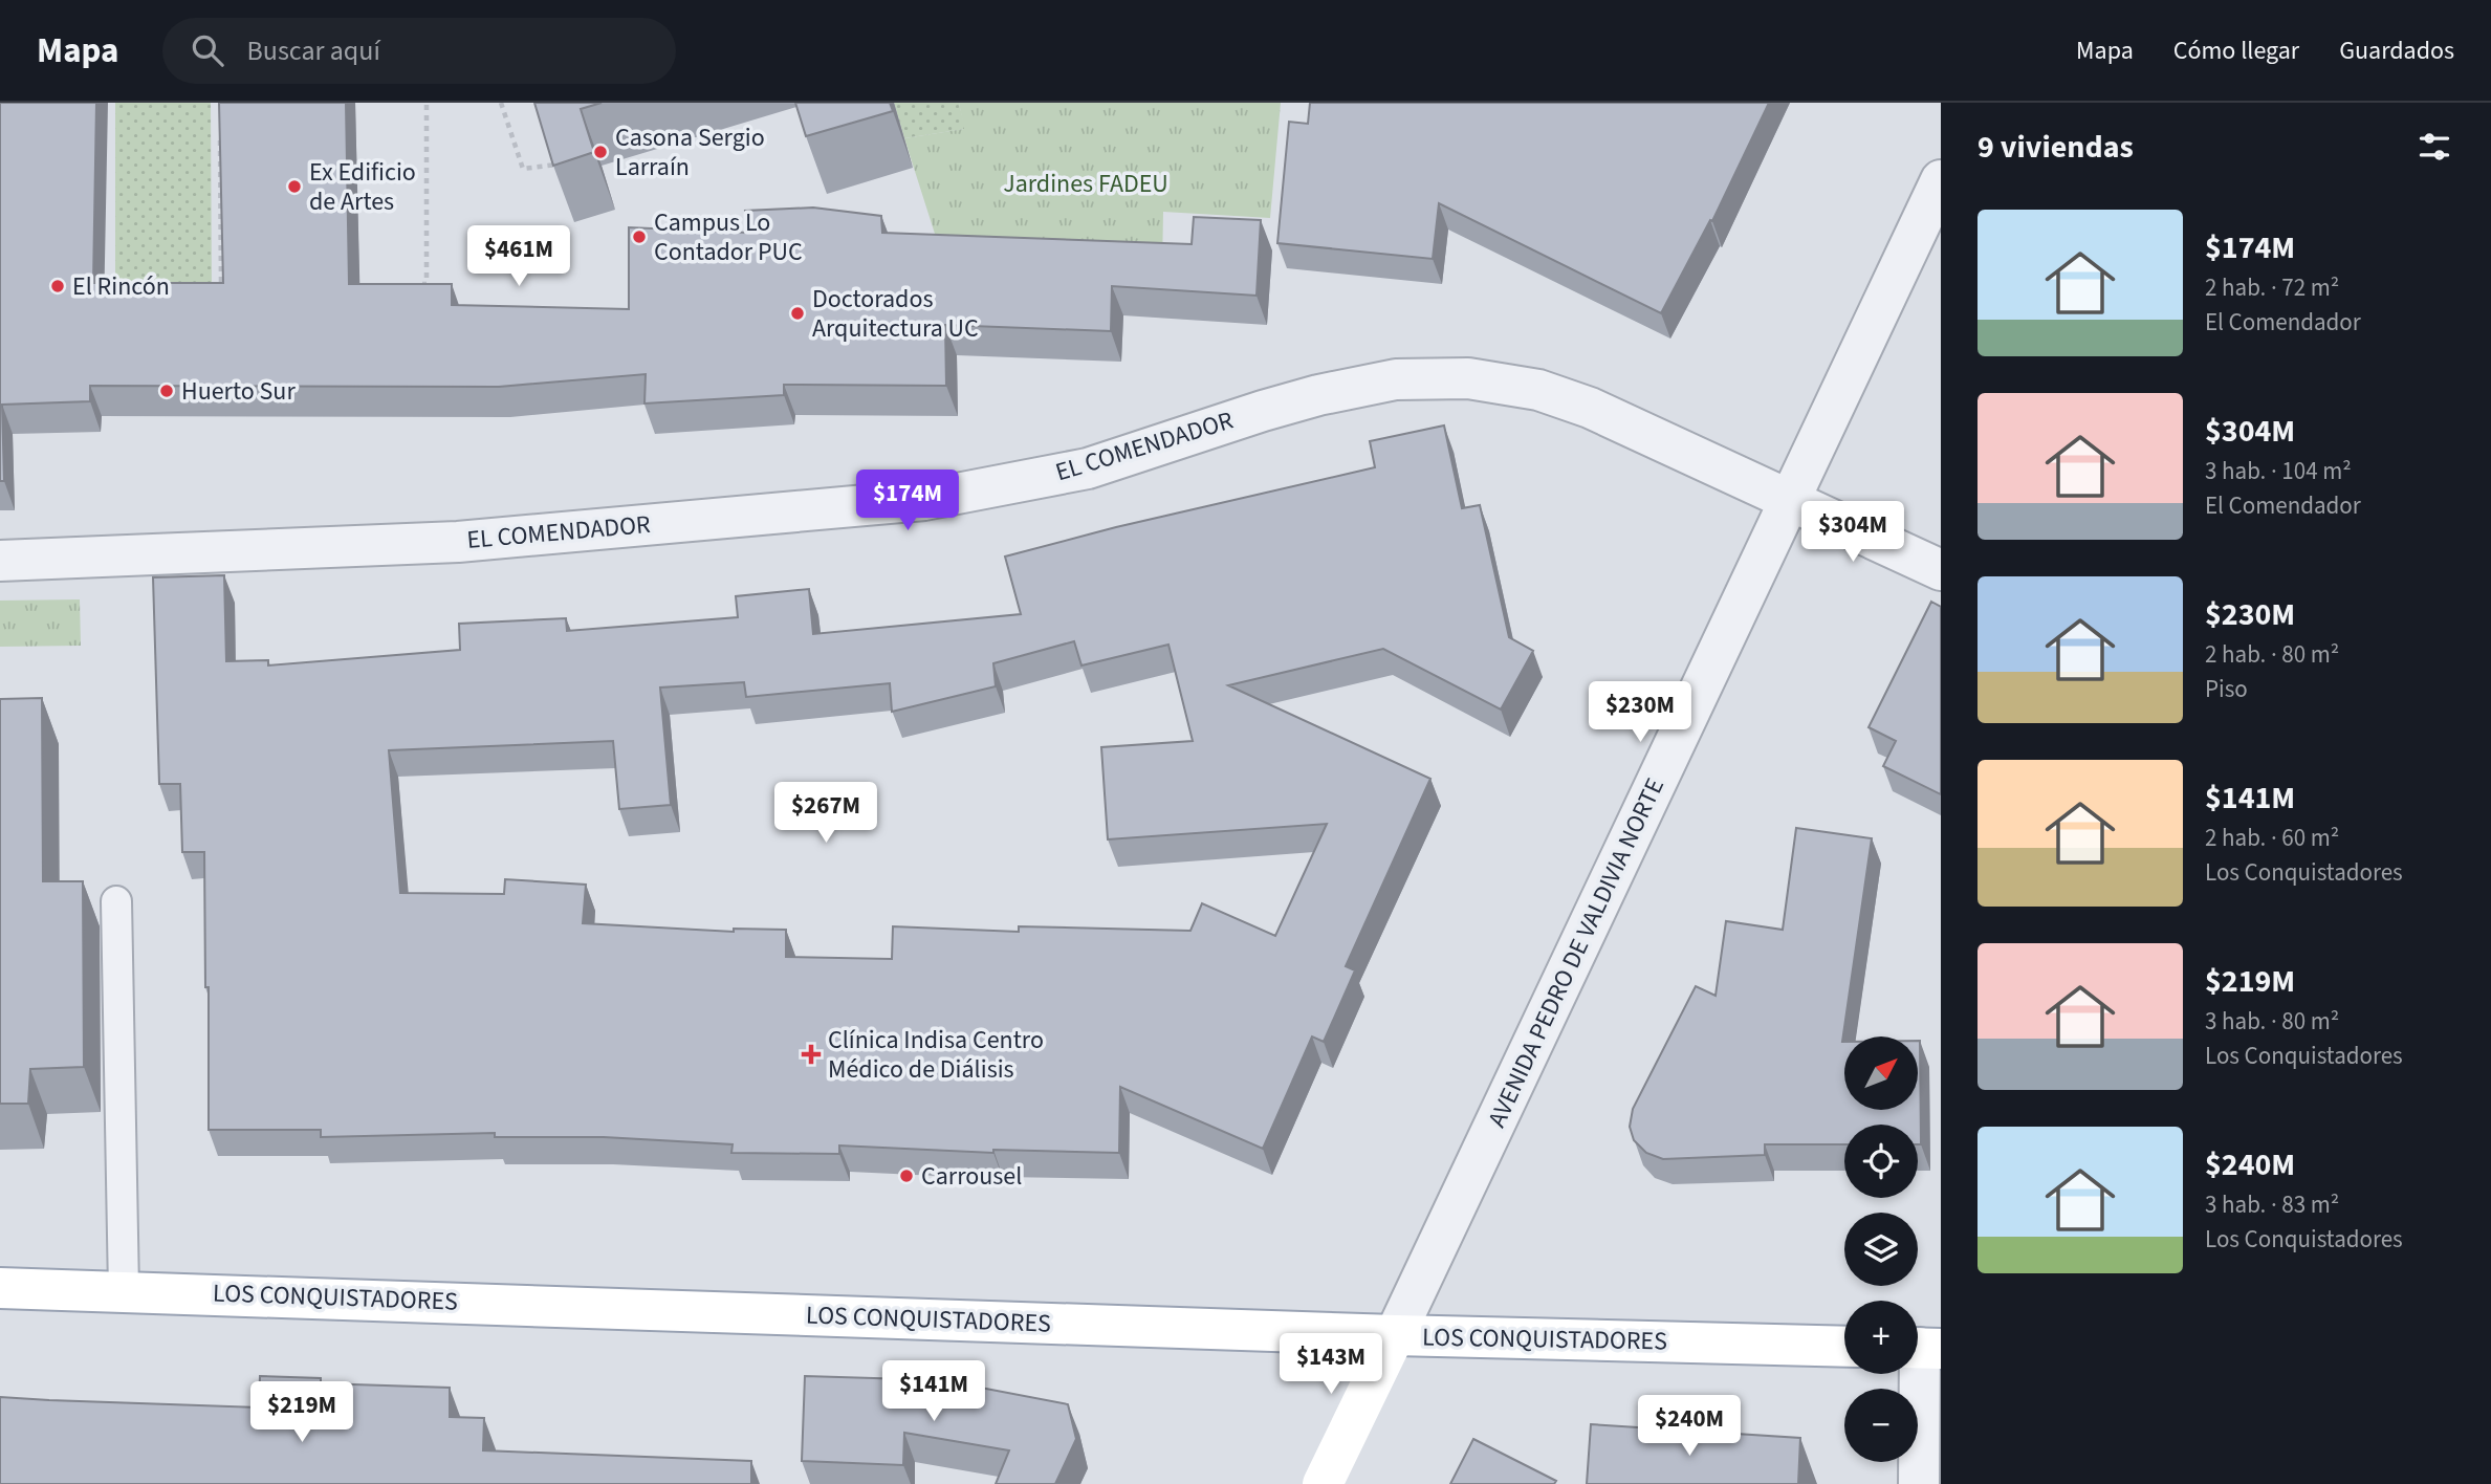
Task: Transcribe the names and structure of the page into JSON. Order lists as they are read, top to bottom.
{
  "streets": {
    "main road": ["AVENIDA PEDRO DE VALDIVIA NORTE", "LOS CONQUISTADORES"],
    "street": ["EL COMENDADOR"]
  },
  "crossings": [
    ["EL COMENDADOR", "AVENIDA PEDRO DE VALDIVIA NORTE"],
    ["AVENIDA PEDRO DE VALDIVIA NORTE", "LOS CONQUISTADORES"]
  ],
  "parks": ["Jardines FADEU"],
  "places": {
    "other": [
      "Casona Sergio Larraín",
      "Ex Edificio de Artes",
      "Campus Lo Contador PUC",
      "El Rincón",
      "Doctorados Arquitectura UC",
      "Huerto Sur",
      "Carrousel"
    ],
    "health": ["Clínica Indisa Centro Médico de Diálisis"]
  },
  "north": "top right",
  "page": {
    "header": "Mapa",
    "search": "Buscar aquí",
    "nav": ["Mapa", "Cómo llegar", "Guardados"],
    "heading": "9 viviendas",
    "list": [
      {
        "name": "$174M",
        "note": "2 hab. · 72 m² · El Comendador"
      },
      {
        "name": "$304M",
        "note": "3 hab. · 104 m² · El Comendador"
      },
      {
        "name": "$230M",
        "note": "2 hab. · 80 m² · Piso"
      },
      {
        "name": "$141M",
        "note": "2 hab. · 60 m² · Los Conquistadores"
      },
      {
        "name": "$219M",
        "note": "3 hab. · 80 m² · Los Conquistadores"
      },
      {
        "name": "$240M",
        "note": "3 hab. · 83 m² · Los Conquistadores"
      }
    ],
    "price": [
      "$461M",
      "$174M",
      "$304M",
      "$230M",
      "$267M",
      "$143M",
      "$141M",
      "$219M",
      "$240M"
    ],
    "map_buttons": ["+", "−"]
  }
}
